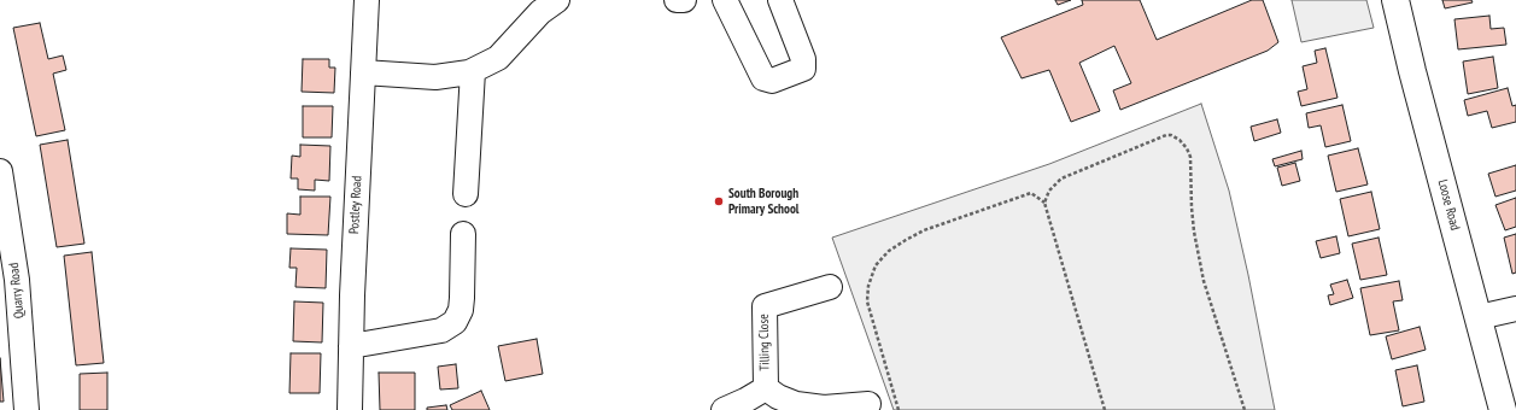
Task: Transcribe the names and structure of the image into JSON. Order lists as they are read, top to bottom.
{
  "streets": {
    "highway": ["Loose Road"],
    "street": ["Postley Road", "Quarry Road", "Tilling Close"]
  },
  "places": ["South Borough Primary School"]
}
